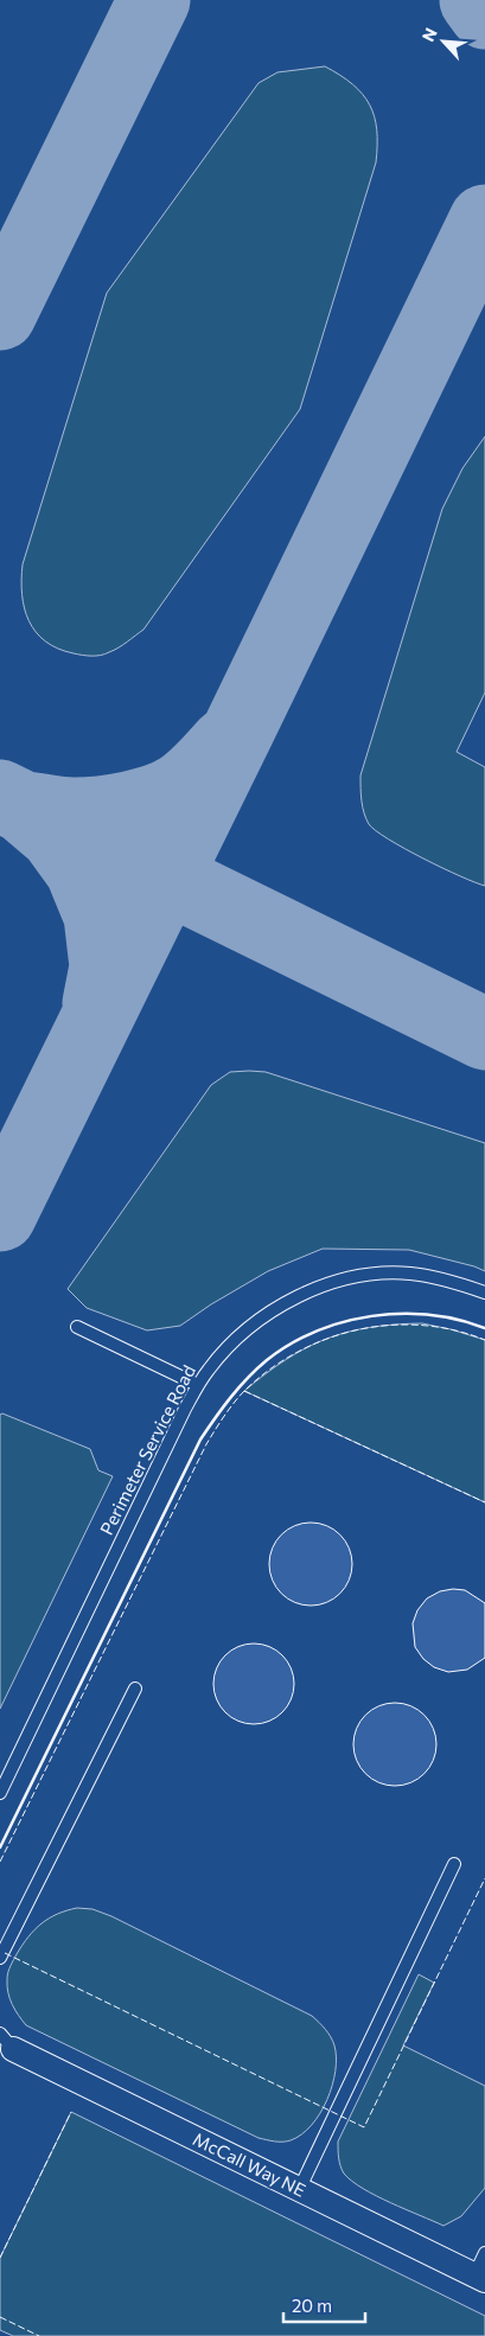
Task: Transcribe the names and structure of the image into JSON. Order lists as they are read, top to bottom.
{
  "streets": {
    "street": ["McCall Way NE"],
    "lane": ["Perimeter Service Road"]
  },
  "scale_bar": "20 m",
  "north": "top left"
}
